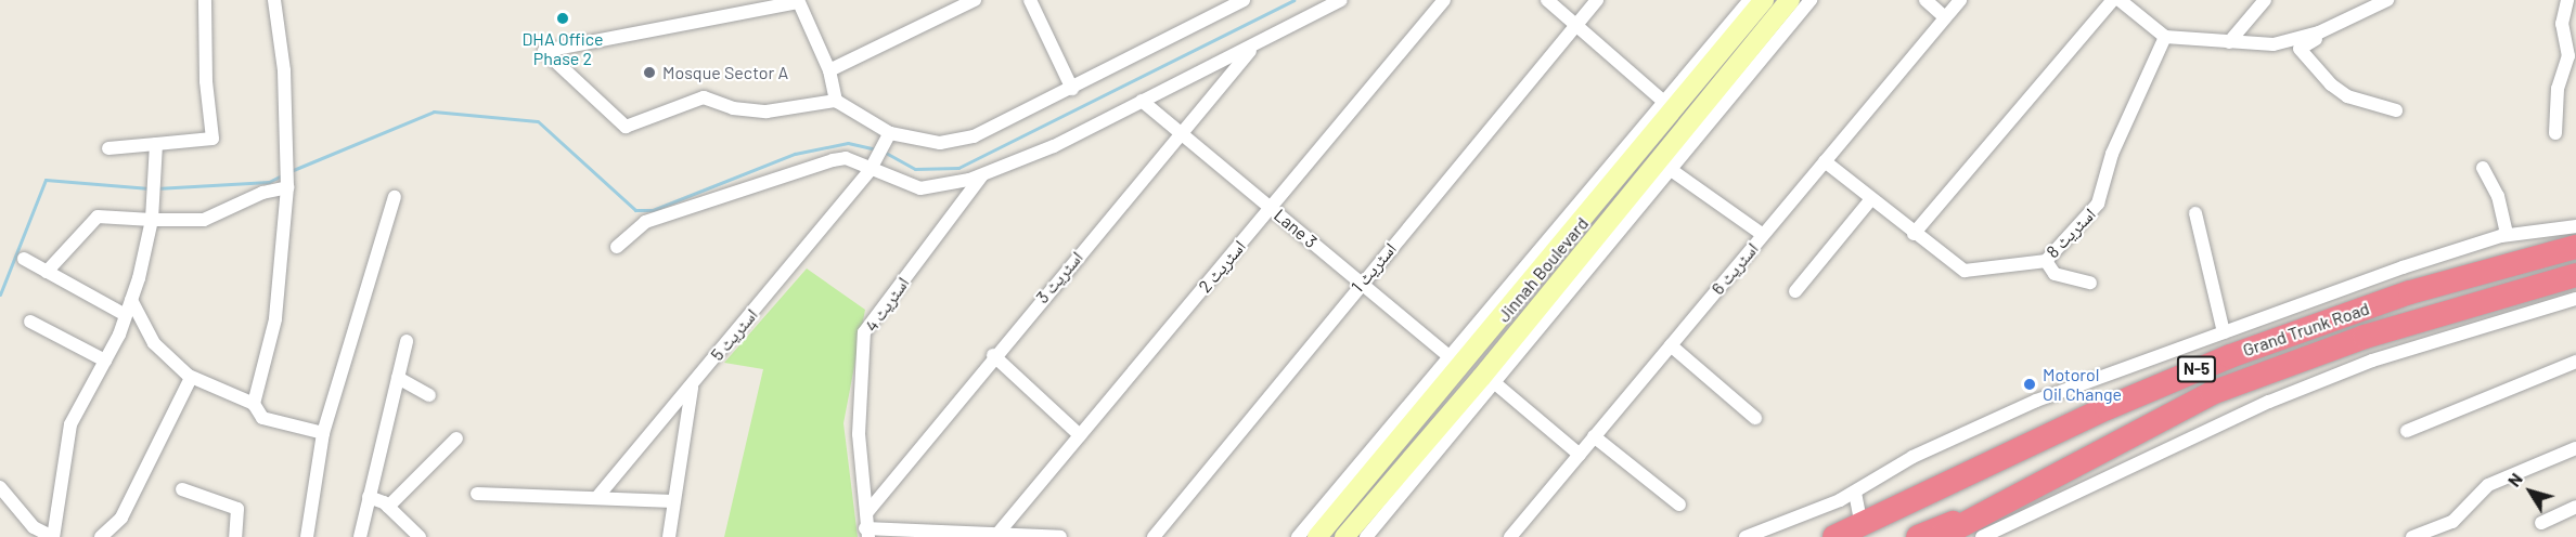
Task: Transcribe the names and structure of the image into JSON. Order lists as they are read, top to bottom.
{
  "streets": {
    "highway": ["Grand Trunk Road", "N-5"],
    "street": [
      "Lane 3",
      "اسٹریٹ 8",
      "اسٹریٹ 2",
      "اسٹریٹ 1",
      "اسٹریٹ 6",
      "Jinnah Boulevard",
      "اسٹریٹ 3",
      "اسٹریٹ 4",
      "اسٹریٹ 5"
    ]
  },
  "crossings": [
    ["Lane 3", "اسٹریٹ 2"],
    ["Lane 3", "اسٹریٹ 1"],
    ["Lane 3", "اسٹریٹ 3"],
    ["اسٹریٹ 8", "اسٹریٹ 6"],
    ["اسٹریٹ 3", "اسٹریٹ 4"]
  ],
  "places": ["DHA Office Phase 2", "Mosque Sector A", "Motorol Oil Change"],
  "north": "top left"
}
